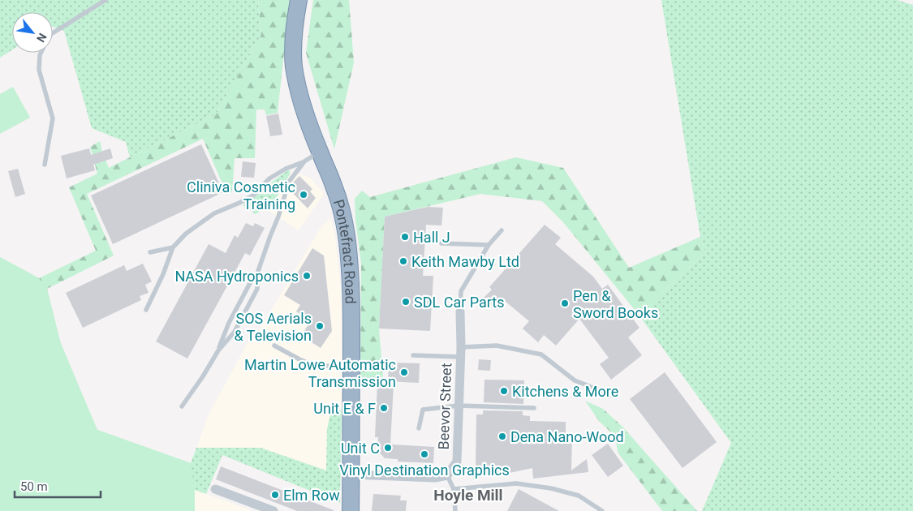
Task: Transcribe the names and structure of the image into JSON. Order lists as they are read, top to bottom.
{
  "streets": {
    "highway": ["Pontefract Road"],
    "street": ["Beevor Street"]
  },
  "districts": ["Hoyle Mill"],
  "places": [
    "Cliniva Cosmetic Training",
    "Hall J",
    "Keith Mawby Ltd",
    "NASA Hydroponics",
    "SDL Car Parts",
    "Pen & Sword Books",
    "SOS Aerials & Television",
    "Martin Lowe Automatic Transmission",
    "Kitchens & More",
    "Unit E & F",
    "Dena Nano-Wood",
    "Unit C",
    "Vinyl Destination Graphics",
    "Elm Row"
  ],
  "scale_bar": "50 m",
  "north": "bottom right"
}
